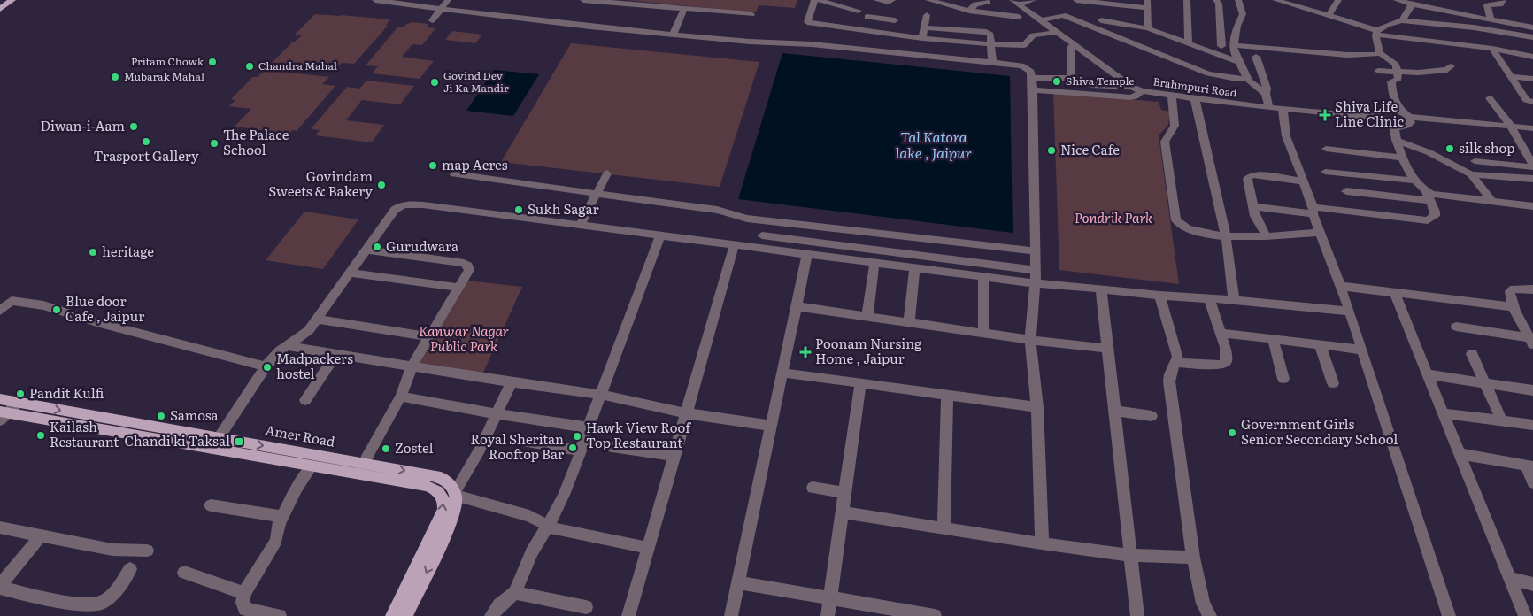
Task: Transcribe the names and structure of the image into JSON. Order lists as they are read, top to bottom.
{
  "streets": {
    "main road": ["Amer Road"],
    "street": ["Brahmpuri Road"]
  },
  "water": ["Tal Katora lake , Jaipur"],
  "parks": ["Pondrik Park", "Kanwar Nagar Public Park"],
  "places": {
    "other": [
      "Pritam Chowk",
      "Chandra Mahal",
      "Mubarak Mahal",
      "Shiva Temple",
      "Govind Dev Ji Ka Mandir",
      "Diwan-i-Aam",
      "Trasport Gallery",
      "The Palace School",
      "silk shop",
      "Nice Cafe",
      "map Acres",
      "Govindam Sweets & Bakery",
      "Sukh Sagar",
      "Gurudwara",
      "heritage",
      "Blue door Cafe , Jaipur",
      "Madpackers hostel",
      "Pandit Kulfi",
      "Samosa",
      "Government Girls Senior Secondary School",
      "Kailash Restaurant",
      "Hawk View Roof Top Restaurant",
      "Royal Sheritan Rooftop Bar",
      "Zostel"
    ],
    "health": ["Shiva Life Line Clinic", "Poonam Nursing Home , Jaipur"],
    "transit": ["Chandi ki Taksal"]
  }
}
